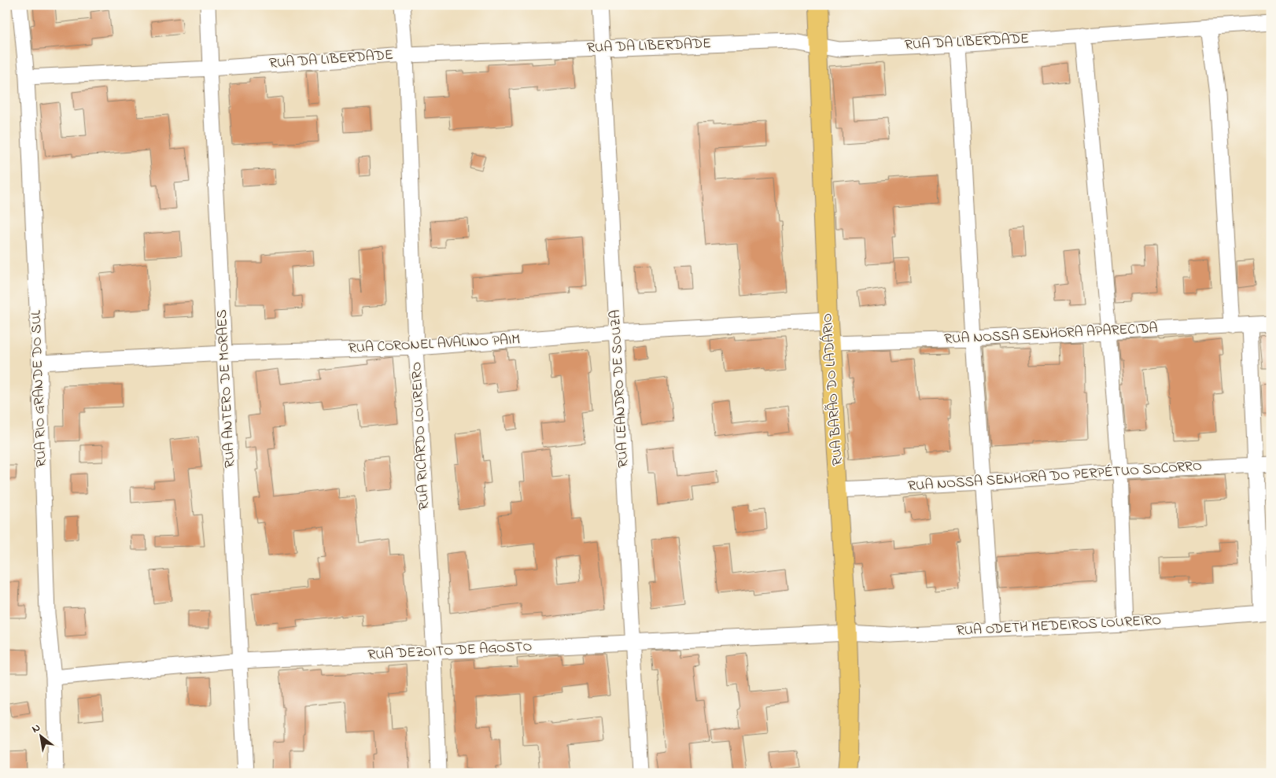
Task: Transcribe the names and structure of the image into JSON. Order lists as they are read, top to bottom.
{
  "streets": {
    "main road": ["RUA BARÃO DO LADÁRIO"],
    "street": [
      "RUA DA LIBERDADE",
      "RUA NOSSA SENHORA APARECIDA",
      "RUA CORONEL AVALINO PAIM",
      "RUA RIO GRANDE DO SUL",
      "RUA ANTERO DE MORAES",
      "RUA LEANDRO DE SOUZA",
      "RUA RICARDO LOUREIRO",
      "RUA NOSSA SENHORA DO PERPÉTUO SOCORRO",
      "RUA ODETH MEDEIROS LOUREIRO",
      "RUA DEZOITO DE AGOSTO"
    ]
  },
  "crossings": [
    ["RUA DA LIBERDADE", "RUA RIO GRANDE DO SUL"],
    ["RUA DA LIBERDADE", "RUA ANTERO DE MORAES"],
    ["RUA DA LIBERDADE", "RUA LEANDRO DE SOUZA"],
    ["RUA DA LIBERDADE", "RUA BARÃO DO LADÁRIO"],
    ["RUA DA LIBERDADE", "RUA RICARDO LOUREIRO"],
    ["RUA NOSSA SENHORA APARECIDA", "RUA BARÃO DO LADÁRIO"],
    ["RUA CORONEL AVALINO PAIM", "RUA RIO GRANDE DO SUL"],
    ["RUA CORONEL AVALINO PAIM", "RUA ANTERO DE MORAES"],
    ["RUA CORONEL AVALINO PAIM", "RUA LEANDRO DE SOUZA"],
    ["RUA CORONEL AVALINO PAIM", "RUA BARÃO DO LADÁRIO"],
    ["RUA CORONEL AVALINO PAIM", "RUA RICARDO LOUREIRO"],
    ["RUA RIO GRANDE DO SUL", "RUA DEZOITO DE AGOSTO"],
    ["RUA ANTERO DE MORAES", "RUA DEZOITO DE AGOSTO"],
    ["RUA LEANDRO DE SOUZA", "RUA DEZOITO DE AGOSTO"],
    ["RUA BARÃO DO LADÁRIO", "RUA NOSSA SENHORA DO PERPÉTUO SOCORRO"],
    ["RUA BARÃO DO LADÁRIO", "RUA ODETH MEDEIROS LOUREIRO"],
    ["RUA BARÃO DO LADÁRIO", "RUA DEZOITO DE AGOSTO"],
    ["RUA RICARDO LOUREIRO", "RUA DEZOITO DE AGOSTO"],
    ["RUA ODETH MEDEIROS LOUREIRO", "RUA DEZOITO DE AGOSTO"]
  ],
  "north": "top left"
}
